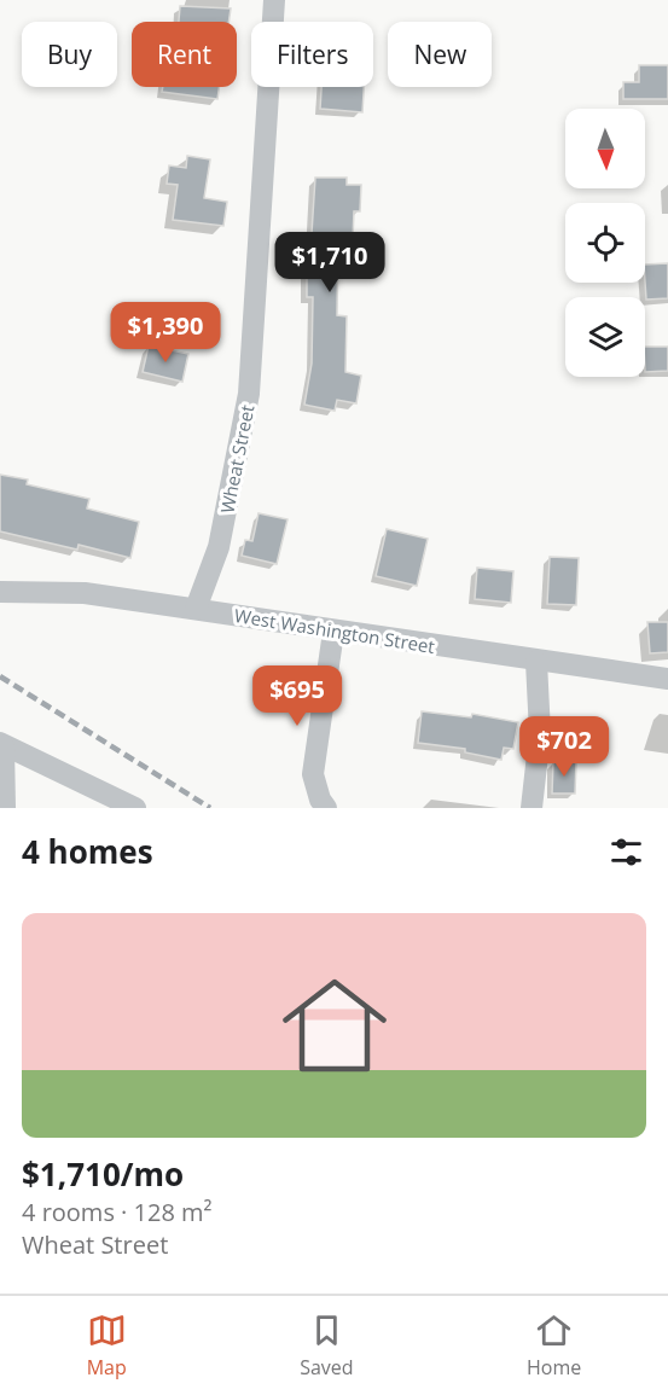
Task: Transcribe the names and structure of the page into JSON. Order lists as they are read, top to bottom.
{
  "streets": {
    "street": ["Wheat Street", "West Washington Street"]
  },
  "crossings": [
    ["Wheat Street", "West Washington Street"]
  ],
  "north": "bottom",
  "page": {
    "chip": [
      "Buy",
      "Rent",
      "Filters",
      "New"
    ],
    "price": [
      "$1,710",
      "$1,390",
      "$695",
      "$702"
    ],
    "heading": "4 homes",
    "list": [
      {
        "name": "$1,710/mo",
        "note": "4 rooms · 128 m² · Wheat Street"
      }
    ],
    "tabs": ["Map", "Saved", "Home"]
  }
}
